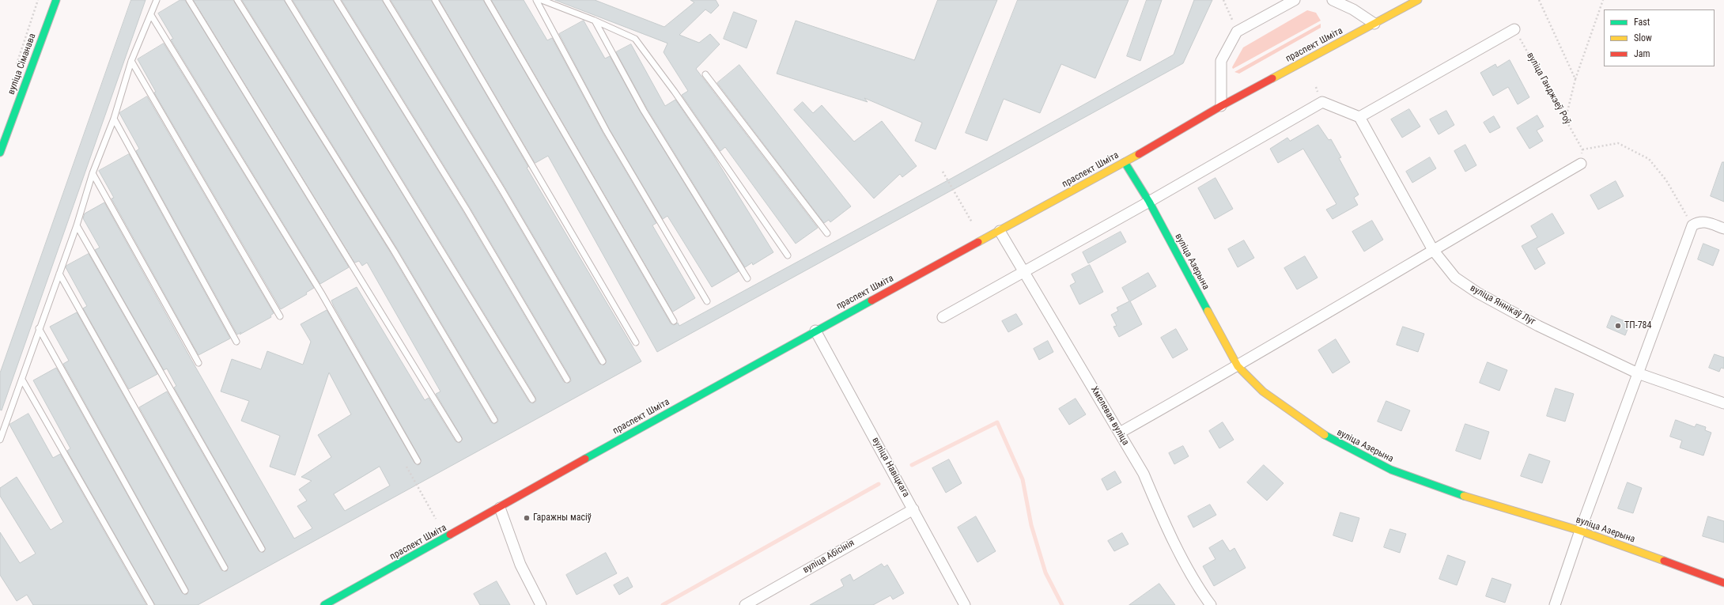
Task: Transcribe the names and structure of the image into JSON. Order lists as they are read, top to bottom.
{
  "streets": {
    "main road": ["праспект Шміта", "вуліца Сіманава", "вуліца Азерына"],
    "street": [
      "вуліца Яннікаў Луг",
      "Хмелевая вуліца",
      "вуліца Навіцкага",
      "вуліца Абісінія"
    ],
    "path": ["вуліца Ганджэеў Роў"]
  },
  "crossings": [
    ["праспект Шміта", "вуліца Азерына"],
    ["праспект Шміта", "Хмелевая вуліца"],
    ["праспект Шміта", "вуліца Навіцкага"],
    ["вуліца Навіцкага", "вуліца Абісінія"]
  ],
  "places": ["ТП-784", "Гаражны масіў"],
  "legend": ["Fast", "Slow", "Jam"]
}
